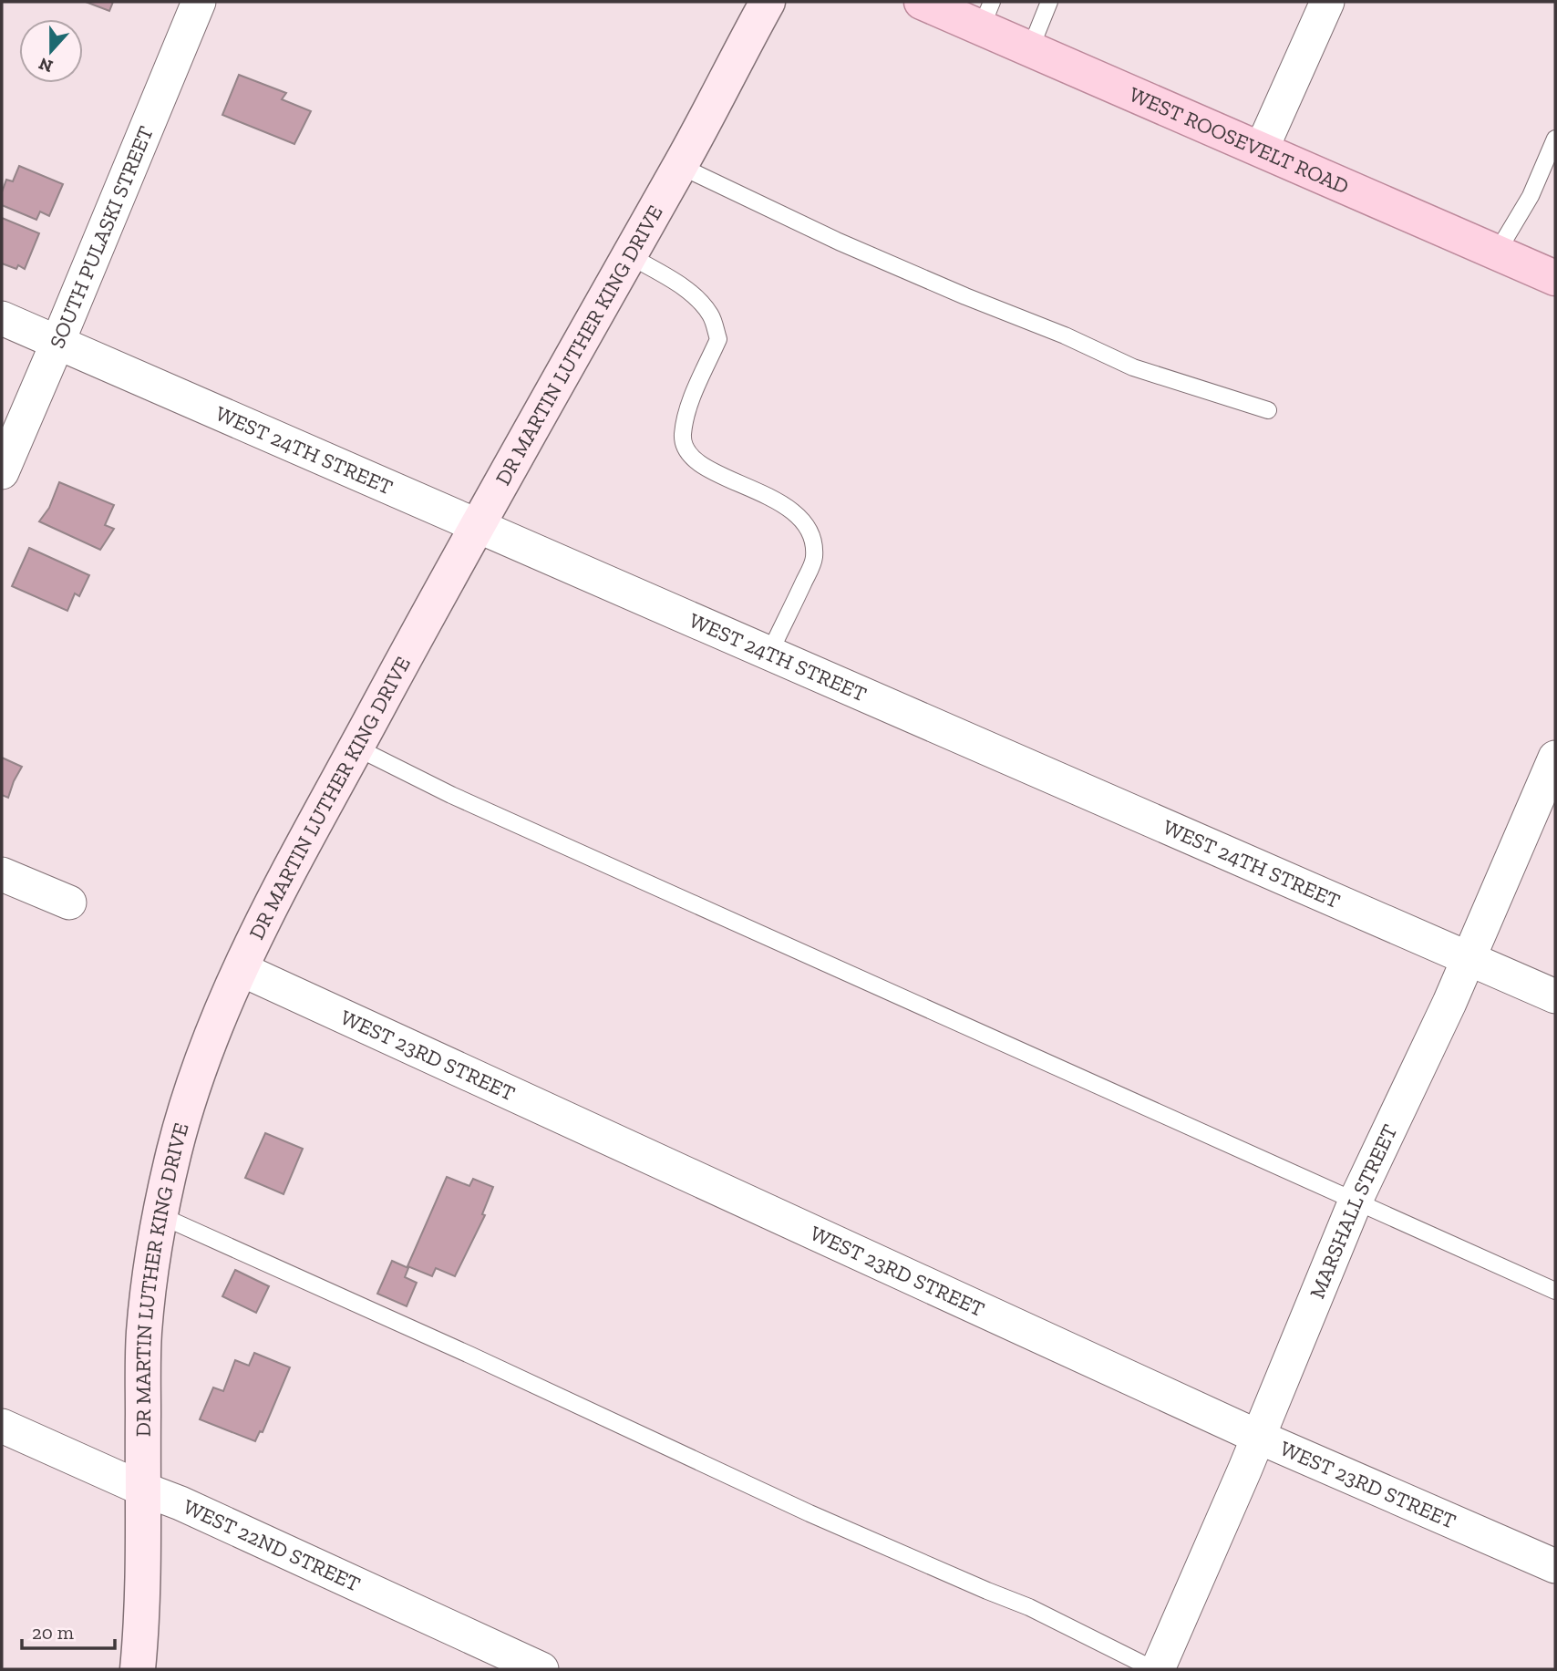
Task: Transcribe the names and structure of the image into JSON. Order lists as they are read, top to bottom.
{
  "streets": {
    "main road": ["WEST ROOSEVELT ROAD", "DR MARTIN LUTHER KING DRIVE"],
    "street": [
      "SOUTH PULASKI STREET",
      "WEST 24TH STREET",
      "WEST 23RD STREET",
      "MARSHALL STREET",
      "WEST 22ND STREET"
    ]
  },
  "crossings": [
    ["SOUTH PULASKI STREET", "WEST 24TH STREET"],
    ["DR MARTIN LUTHER KING DRIVE", "WEST 24TH STREET"],
    ["DR MARTIN LUTHER KING DRIVE", "WEST 23RD STREET"],
    ["DR MARTIN LUTHER KING DRIVE", "WEST 22ND STREET"],
    ["WEST 24TH STREET", "MARSHALL STREET"],
    ["WEST 23RD STREET", "MARSHALL STREET"]
  ],
  "scale_bar": "20 m",
  "north": "bottom"
}
